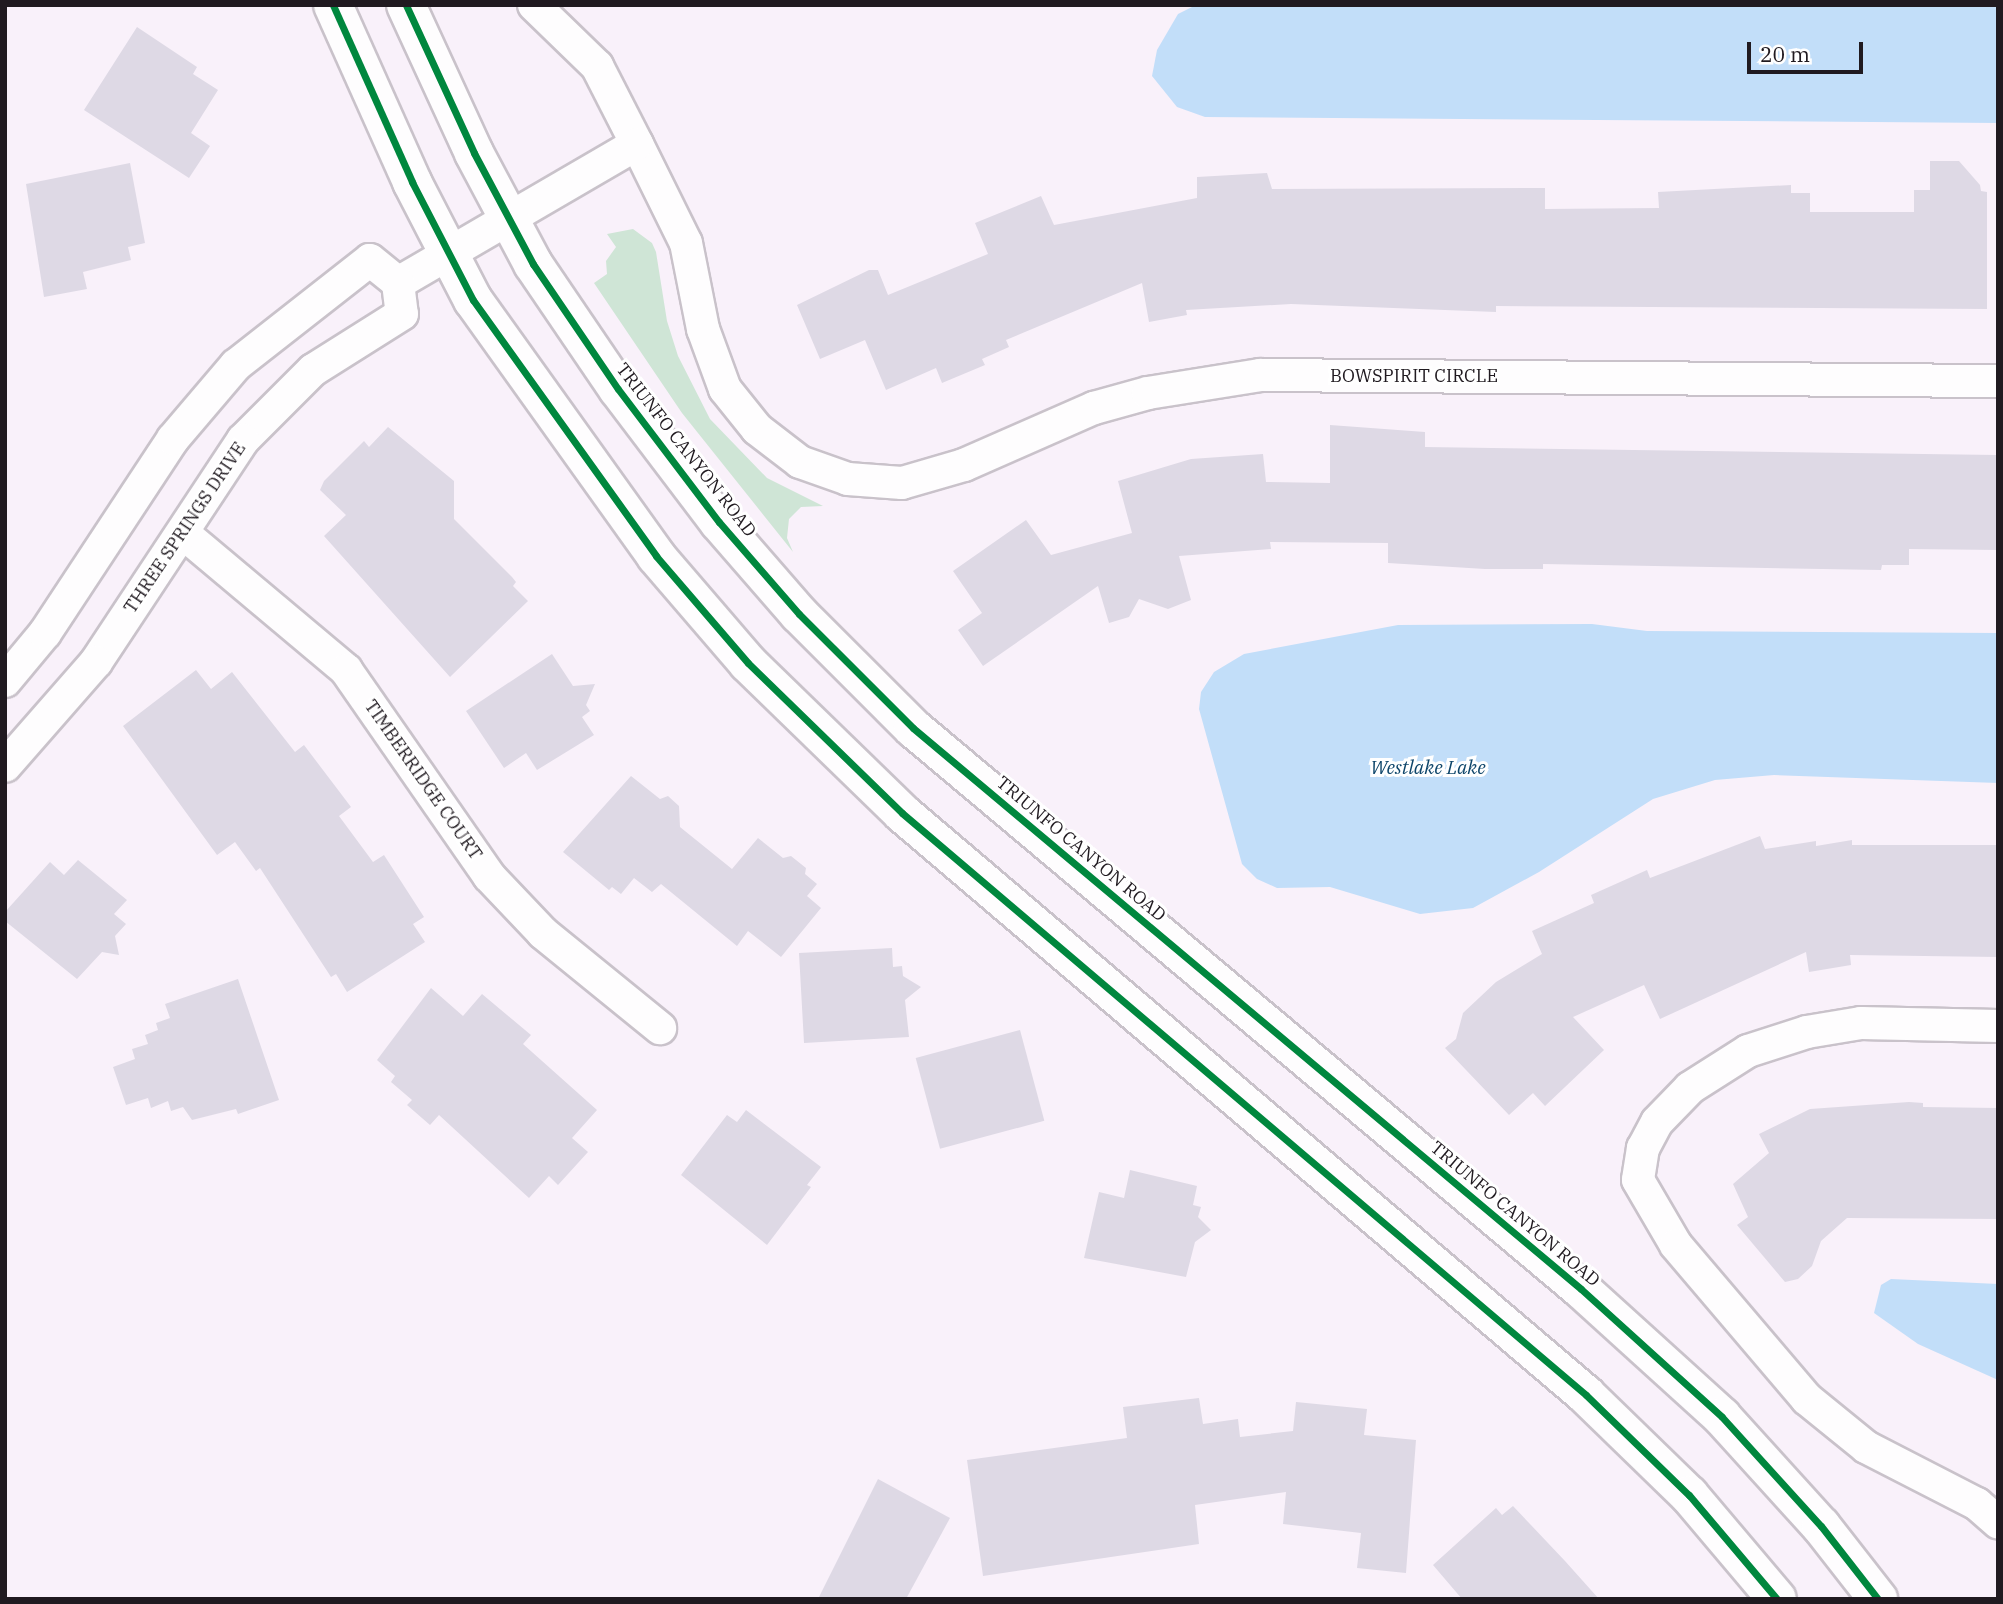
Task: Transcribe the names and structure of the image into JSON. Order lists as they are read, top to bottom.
{
  "streets": {
    "street": [
      "BOWSPIRIT CIRCLE",
      "TRIUNFO CANYON ROAD",
      "THREE SPRINGS DRIVE",
      "TIMBERRIDGE COURT"
    ]
  },
  "crossings": [
    ["THREE SPRINGS DRIVE", "TIMBERRIDGE COURT"]
  ],
  "water": ["Westlake Lake"],
  "scale_bar": "20 m"
}
